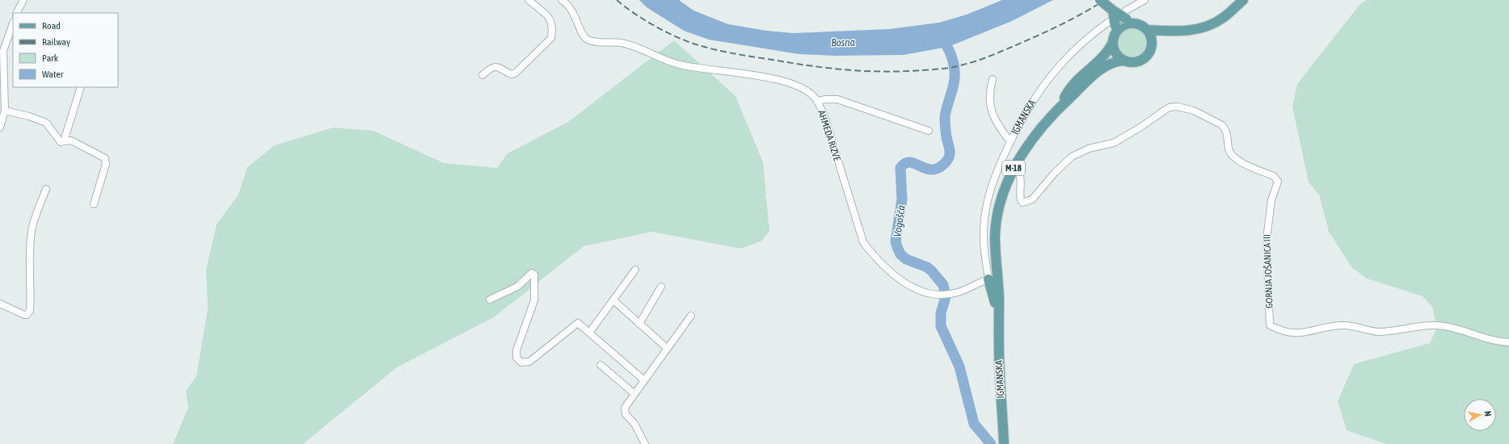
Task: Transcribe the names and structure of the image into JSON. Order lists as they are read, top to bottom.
{
  "streets": {
    "main road": ["IGMANSKA", "M-18"],
    "street": ["AHMEDA RIZVE", "GORNJA JOŠANICA III"]
  },
  "crossings": [
    ["IGMANSKA", "AHMEDA RIZVE"],
    ["IGMANSKA", "M-18"],
    ["AHMEDA RIZVE", "M-18"],
    ["M-18", "GORNJA JOŠANICA III"]
  ],
  "water": ["Bosna", "Vogošća"],
  "legend": [
    "Road",
    "Railway",
    "Park",
    "Water"
  ],
  "north": "right"
}
